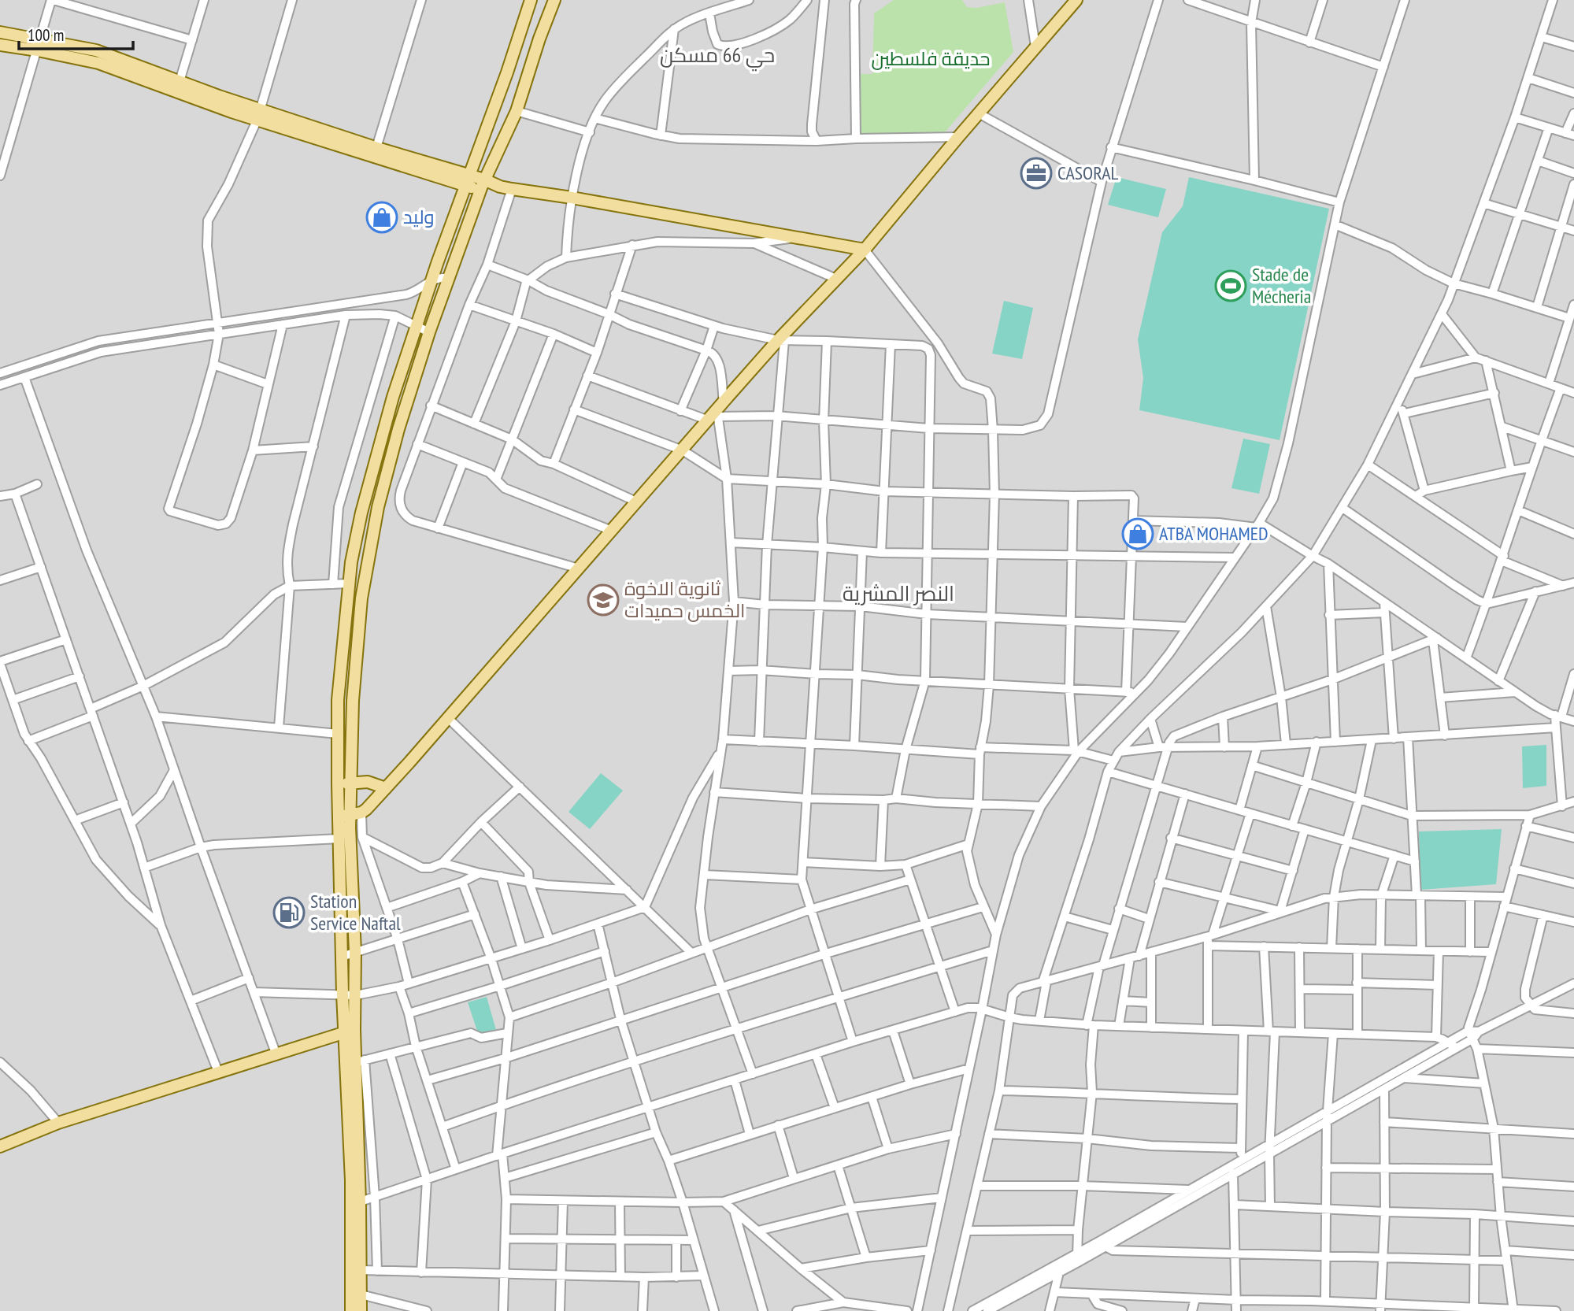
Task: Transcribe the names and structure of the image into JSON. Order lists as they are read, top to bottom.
{
  "districts": ["حي 66 مسكن", "النصر المشرية"],
  "parks": ["حديقة فلسطين"],
  "places": {
    "office": ["CASORAL"],
    "shop": ["وليد", "ATBA MOHAMED"],
    "sports": ["Stade de Mécheria"],
    "school or university": ["ثانوية الاخوة الخمس حميدات"],
    "fuel station": ["Station Service Naftal"]
  },
  "scale_bar": "100 m"
}
